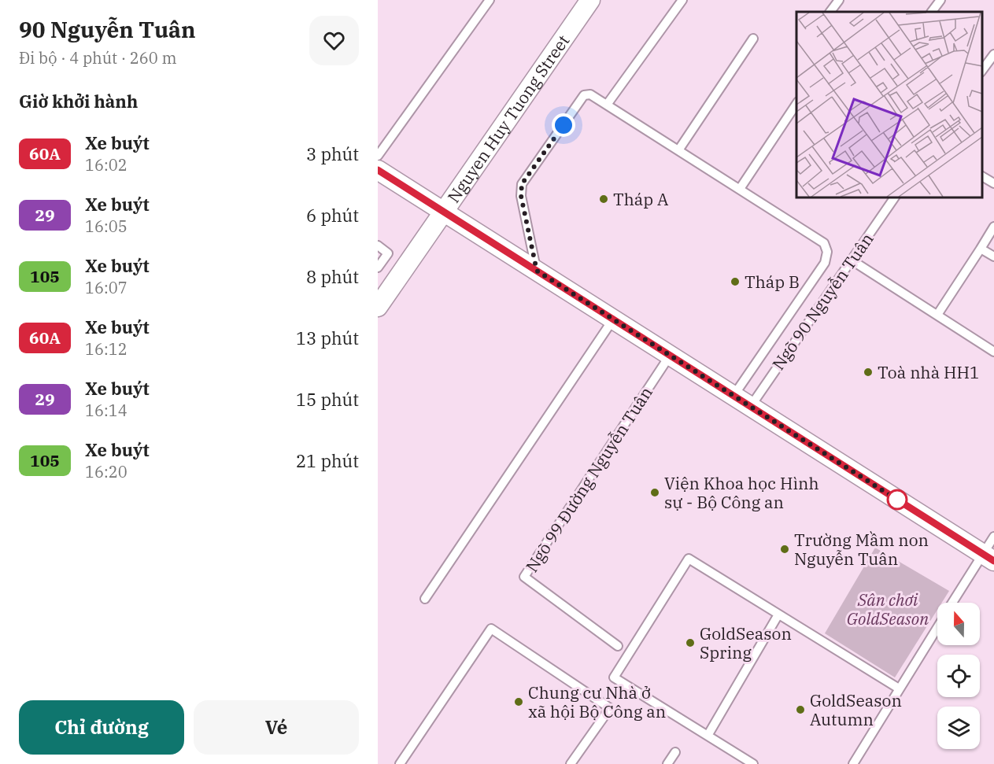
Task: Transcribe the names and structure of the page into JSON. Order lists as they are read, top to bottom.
{
  "streets": {
    "street": ["Nguyen Huy Tuong Street"],
    "lane": ["Ngõ 90 Nguyễn Tuân", "Ngõ 99 Đường Nguyễn Tuân"]
  },
  "parks": ["Sân chơi GoldSeason"],
  "places": [
    "Tháp A",
    "Tháp B",
    "Toà nhà HH1",
    "Viện Khoa học Hình sự - Bộ Công an",
    "Trường Mầm non Nguyễn Tuân",
    "GoldSeason Spring",
    "Chung cư Nhà ở xã hội Bộ Công an",
    "GoldSeason Autumn"
  ],
  "lines": ["bus line 60A"],
  "north": "top",
  "page": {
    "heading": [
      ["90 Nguyễn Tuân", "Đi bộ · 4 phút · 260 m"],
      "Giờ khởi hành"
    ],
    "list": [
      {
        "mark": "60A",
        "name": "Xe buýt",
        "note": "16:02",
        "value": "3 phút"
      },
      {
        "mark": "29",
        "name": "Xe buýt",
        "note": "16:05",
        "value": "6 phút"
      },
      {
        "mark": "105",
        "name": "Xe buýt",
        "note": "16:07",
        "value": "8 phút"
      },
      {
        "mark": "60A",
        "name": "Xe buýt",
        "note": "16:12",
        "value": "13 phút"
      },
      {
        "mark": "29",
        "name": "Xe buýt",
        "note": "16:14",
        "value": "15 phút"
      },
      {
        "mark": "105",
        "name": "Xe buýt",
        "note": "16:20",
        "value": "21 phút"
      }
    ],
    "buttons": ["Chỉ đường", "Vé"]
  }
}
